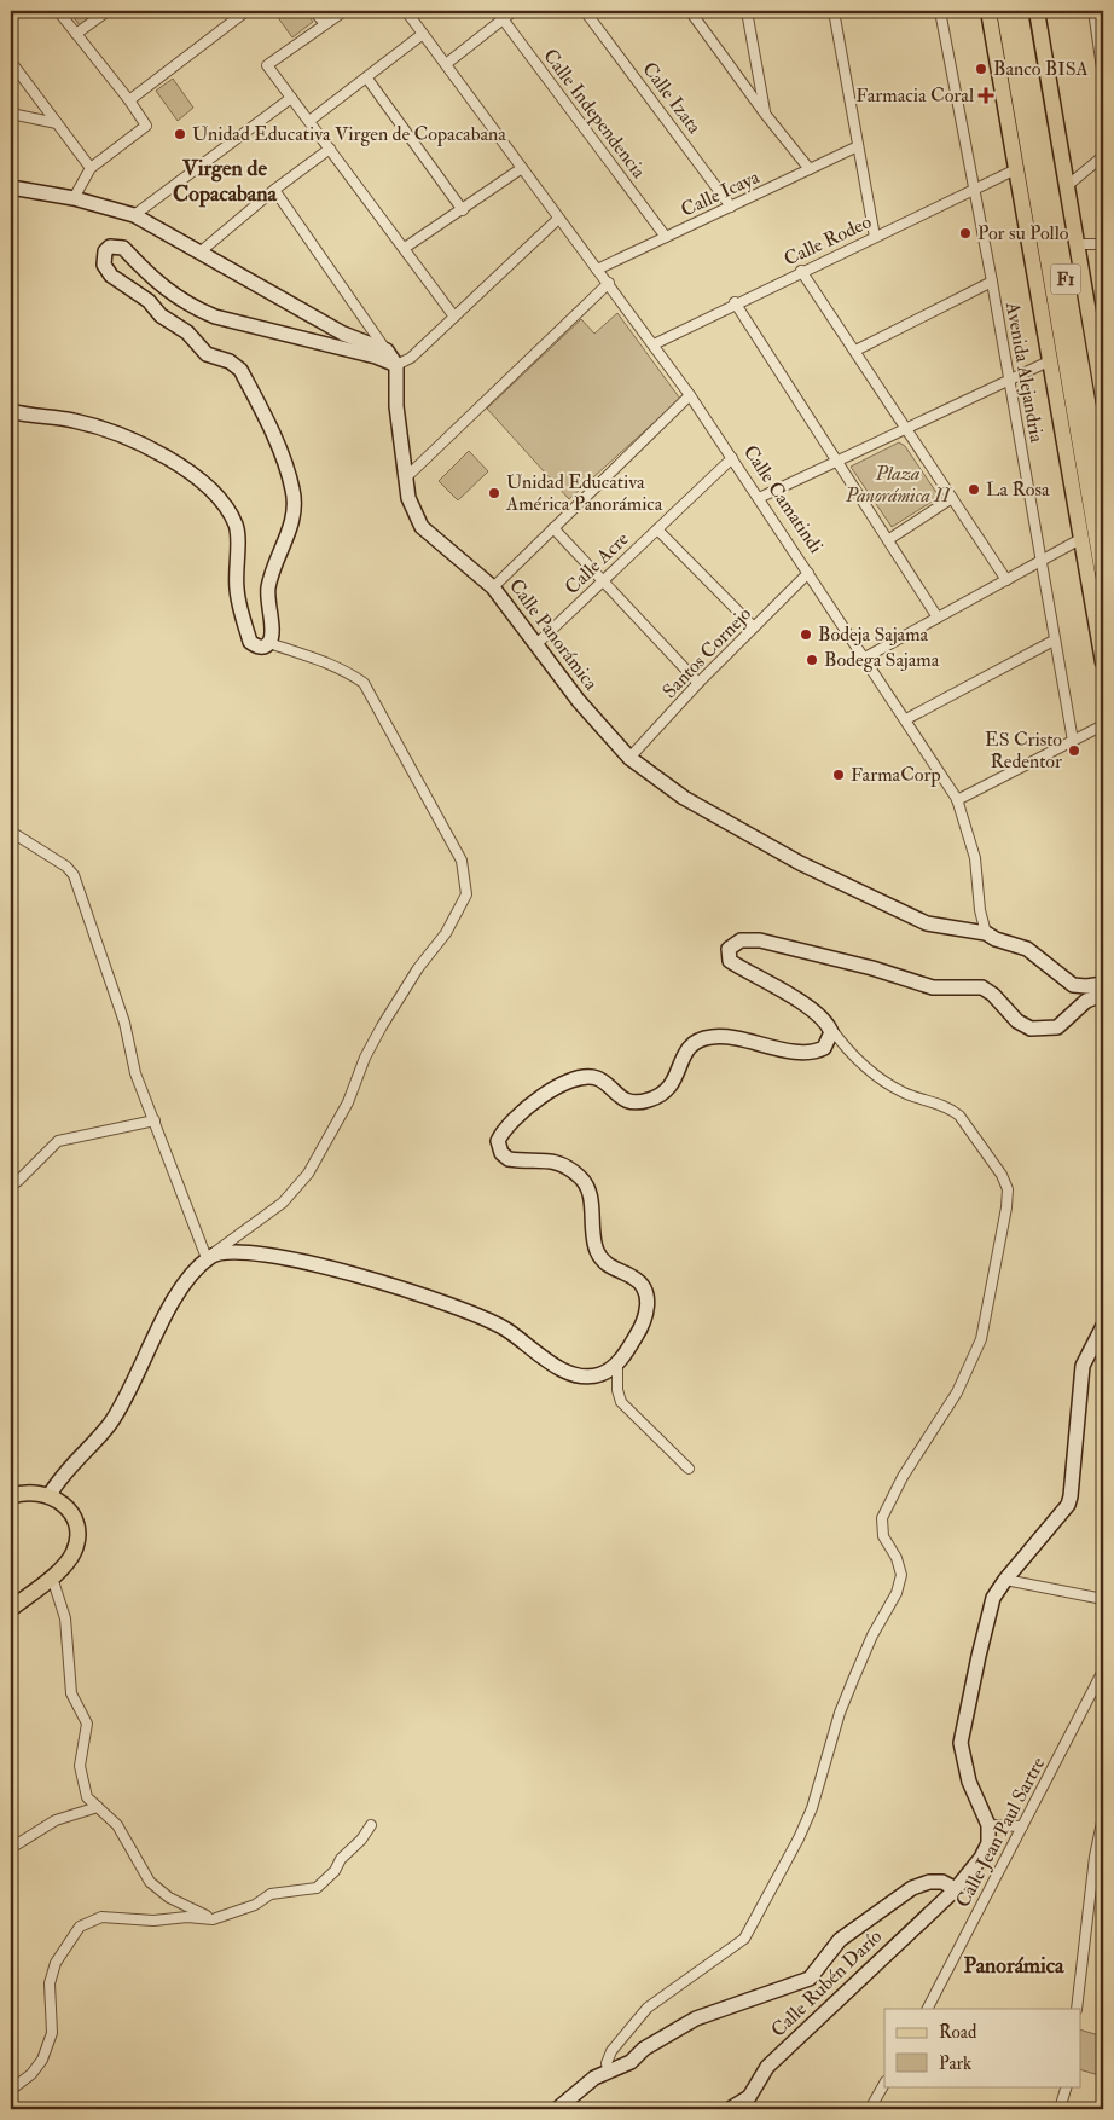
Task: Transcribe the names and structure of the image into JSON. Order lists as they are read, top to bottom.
{
  "streets": {
    "highway": ["F1"],
    "street": [
      "Calle Izata",
      "Calle Independencia",
      "Calle Icaya",
      "Calle Rodeo",
      "Avenida Alejandria",
      "Calle Camatindi",
      "Calle Acre",
      "Calle Panorámica",
      "Santos Cornejo",
      "Calle Jean Paul Sartre",
      "Calle Rubén Darío"
    ]
  },
  "crossings": [
    ["Calle Izata", "Calle Icaya"],
    ["Calle Independencia", "Calle Icaya"],
    ["Calle Icaya", "Calle Camatindi"],
    ["Calle Rodeo", "Avenida Alejandria"],
    ["Calle Rodeo", "Calle Camatindi"],
    ["Calle Camatindi", "Calle Acre"],
    ["Calle Camatindi", "Calle Panorámica"],
    ["Calle Camatindi", "Santos Cornejo"],
    ["Calle Acre", "Calle Panorámica"],
    ["Calle Panorámica", "Santos Cornejo"]
  ],
  "districts": ["Virgen de Copacabana", "Panorámica"],
  "parks": ["Plaza Panorámica II"],
  "places": {
    "other": [
      "Banco BISA",
      "Unidad Educativa Virgen de Copacabana",
      "Por su Pollo",
      "La Rosa",
      "Unidad Educativa América Panorámica",
      "Bodeja Sajama",
      "Bodega Sajama",
      "ES Cristo Redentor",
      "FarmaCorp"
    ],
    "health": ["Farmacia Coral"]
  },
  "legend": ["Road", "Park"]
}
